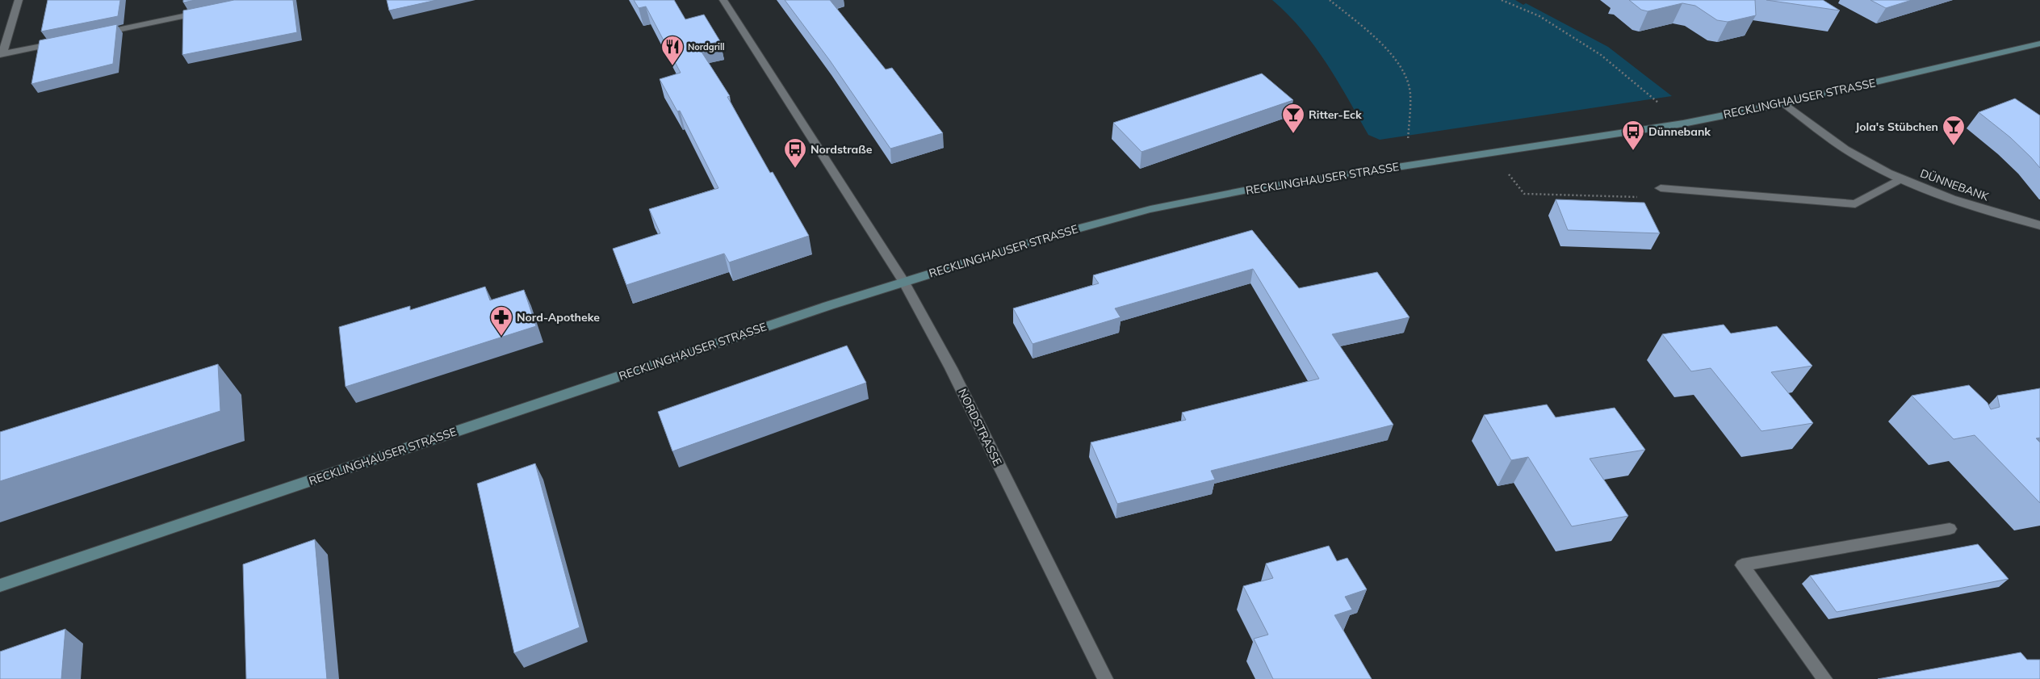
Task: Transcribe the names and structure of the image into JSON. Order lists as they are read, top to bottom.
{
  "streets": {
    "street": ["RECKLINGHAUSER STRASSE", "DÜNNEBANK", "NORDSTRASSE"]
  },
  "crossings": [
    ["RECKLINGHAUSER STRASSE", "DÜNNEBANK"],
    ["RECKLINGHAUSER STRASSE", "NORDSTRASSE"]
  ],
  "places": {
    "restaurant": ["Nordgrill"],
    "bar": ["Ritter-Eck", "Jola's Stübchen"],
    "bus stop": ["Dünnebank", "Nordstraße"],
    "pharmacy": ["Nord-Apotheke"]
  }
}
